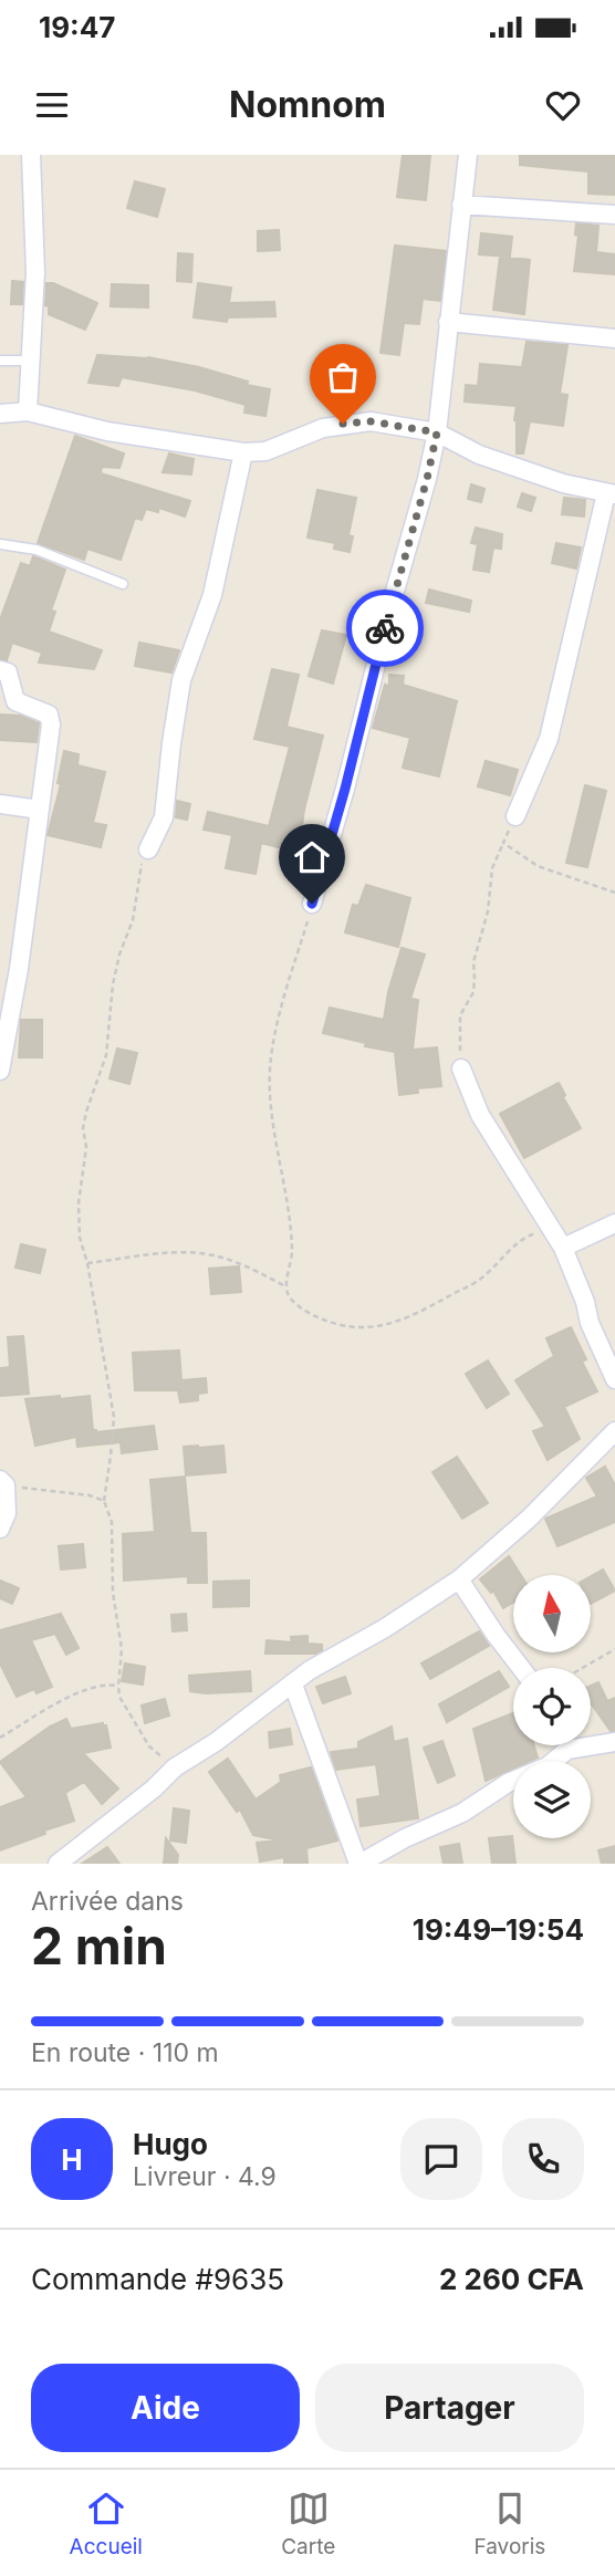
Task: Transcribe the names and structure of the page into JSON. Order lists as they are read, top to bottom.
{
  "north": "top",
  "page": {
    "status": "19:47",
    "header": "Nomnom",
    "heading": ["2 min", "Arrivée dans", "19:49–19:54"],
    "panel": [
      "Hugo",
      "Livreur · 4.9",
      "Commande #9635",
      "2 260 CFA"
    ],
    "bar": "En route · 110 m",
    "round": "H",
    "buttons": ["Aide", "Partager"],
    "tabs": ["Accueil", "Carte", "Favoris"]
  }
}
